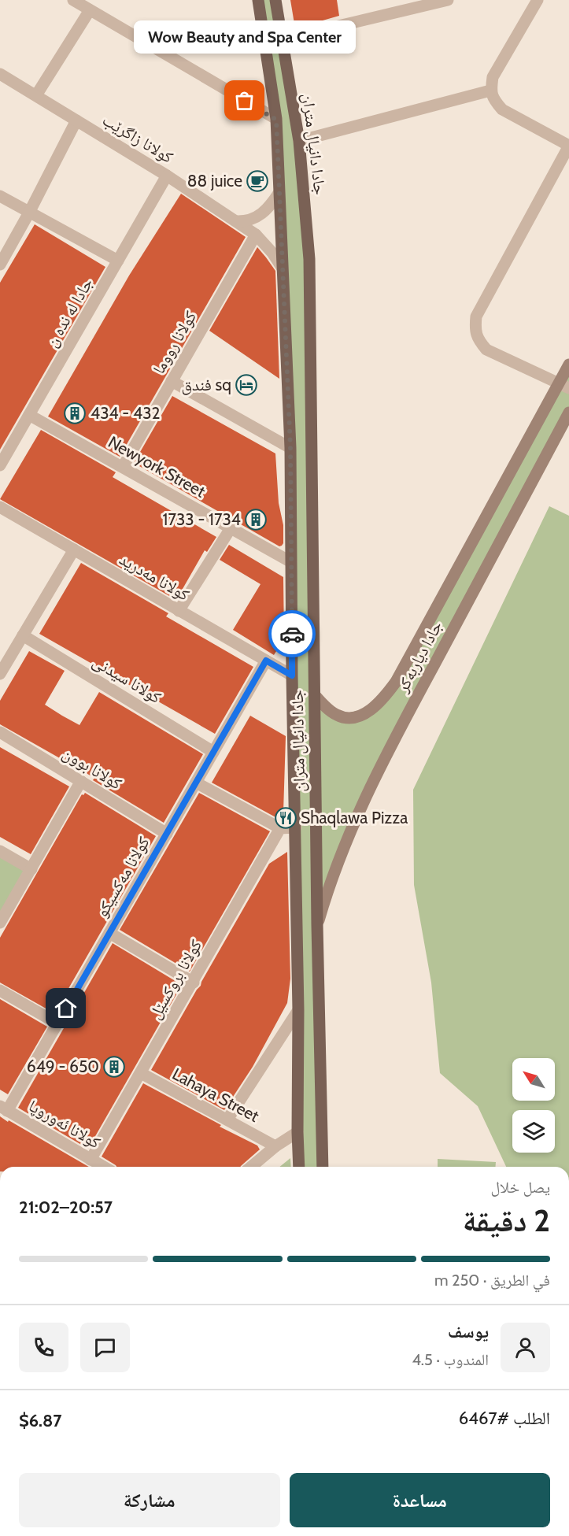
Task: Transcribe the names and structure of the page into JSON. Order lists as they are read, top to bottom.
{
  "streets": {
    "main road": ["جادا دانيال متران", "جادا دیاربه‌كر"],
    "street": [
      "كولانا زاگرێب",
      "جادا له نده ن",
      "كولانا رووما",
      "Newyork Street",
      "كولانا مه‌درید",
      "كولانا سيدنى",
      "كولانا بوون",
      "كولانا مەکسیکو",
      "كولانا بروکسێل",
      "Lahaya Street",
      "كولانا ئه‌وروپا"
    ]
  },
  "crossings": [
    ["كولانا زاگرێب", "جادا دانيال متران"],
    ["كولانا زاگرێب", "جادا له نده ن"],
    ["كولانا زاگرێب", "كولانا رووما"],
    ["جادا دانيال متران", "Newyork Street"],
    ["جادا دانيال متران", "كولانا مه‌درید"],
    ["جادا دانيال متران", "جادا دیاربه‌كر"],
    ["جادا له نده ن", "Newyork Street"],
    ["كولانا رووما", "Newyork Street"],
    ["كولانا مه‌درید", "كولانا مەکسیکو"],
    ["كولانا سيدنى", "كولانا مەکسیکو"],
    ["كولانا بوون", "كولانا مەکسیکو"],
    ["كولانا مەکسیکو", "كولانا ئه‌وروپا"],
    ["كولانا بروکسێل", "Lahaya Street"],
    ["كولانا بروکسێل", "كولانا ئه‌وروپا"]
  ],
  "places": {
    "other": ["Wow Beauty and Spa Center"],
    "cafe": ["88 juice"],
    "hotel": ["فندق sq"],
    "building": ["434 - 432", "1733 - 1734", "649 - 650"],
    "restaurant": ["Shaqlawa Pizza"]
  },
  "north": "top left",
  "page": {
    "bubble": "Wow Beauty and Spa Center",
    "heading": ["2 دقيقة", "يصل خلال", "20:57–21:02"],
    "panel": [
      "يوسف",
      "المندوب · 4.5",
      "الطلب #6467",
      "$6.87"
    ],
    "bar": "في الطريق · 250 m",
    "buttons": ["مساعدة", "مشاركة"]
  }
}
